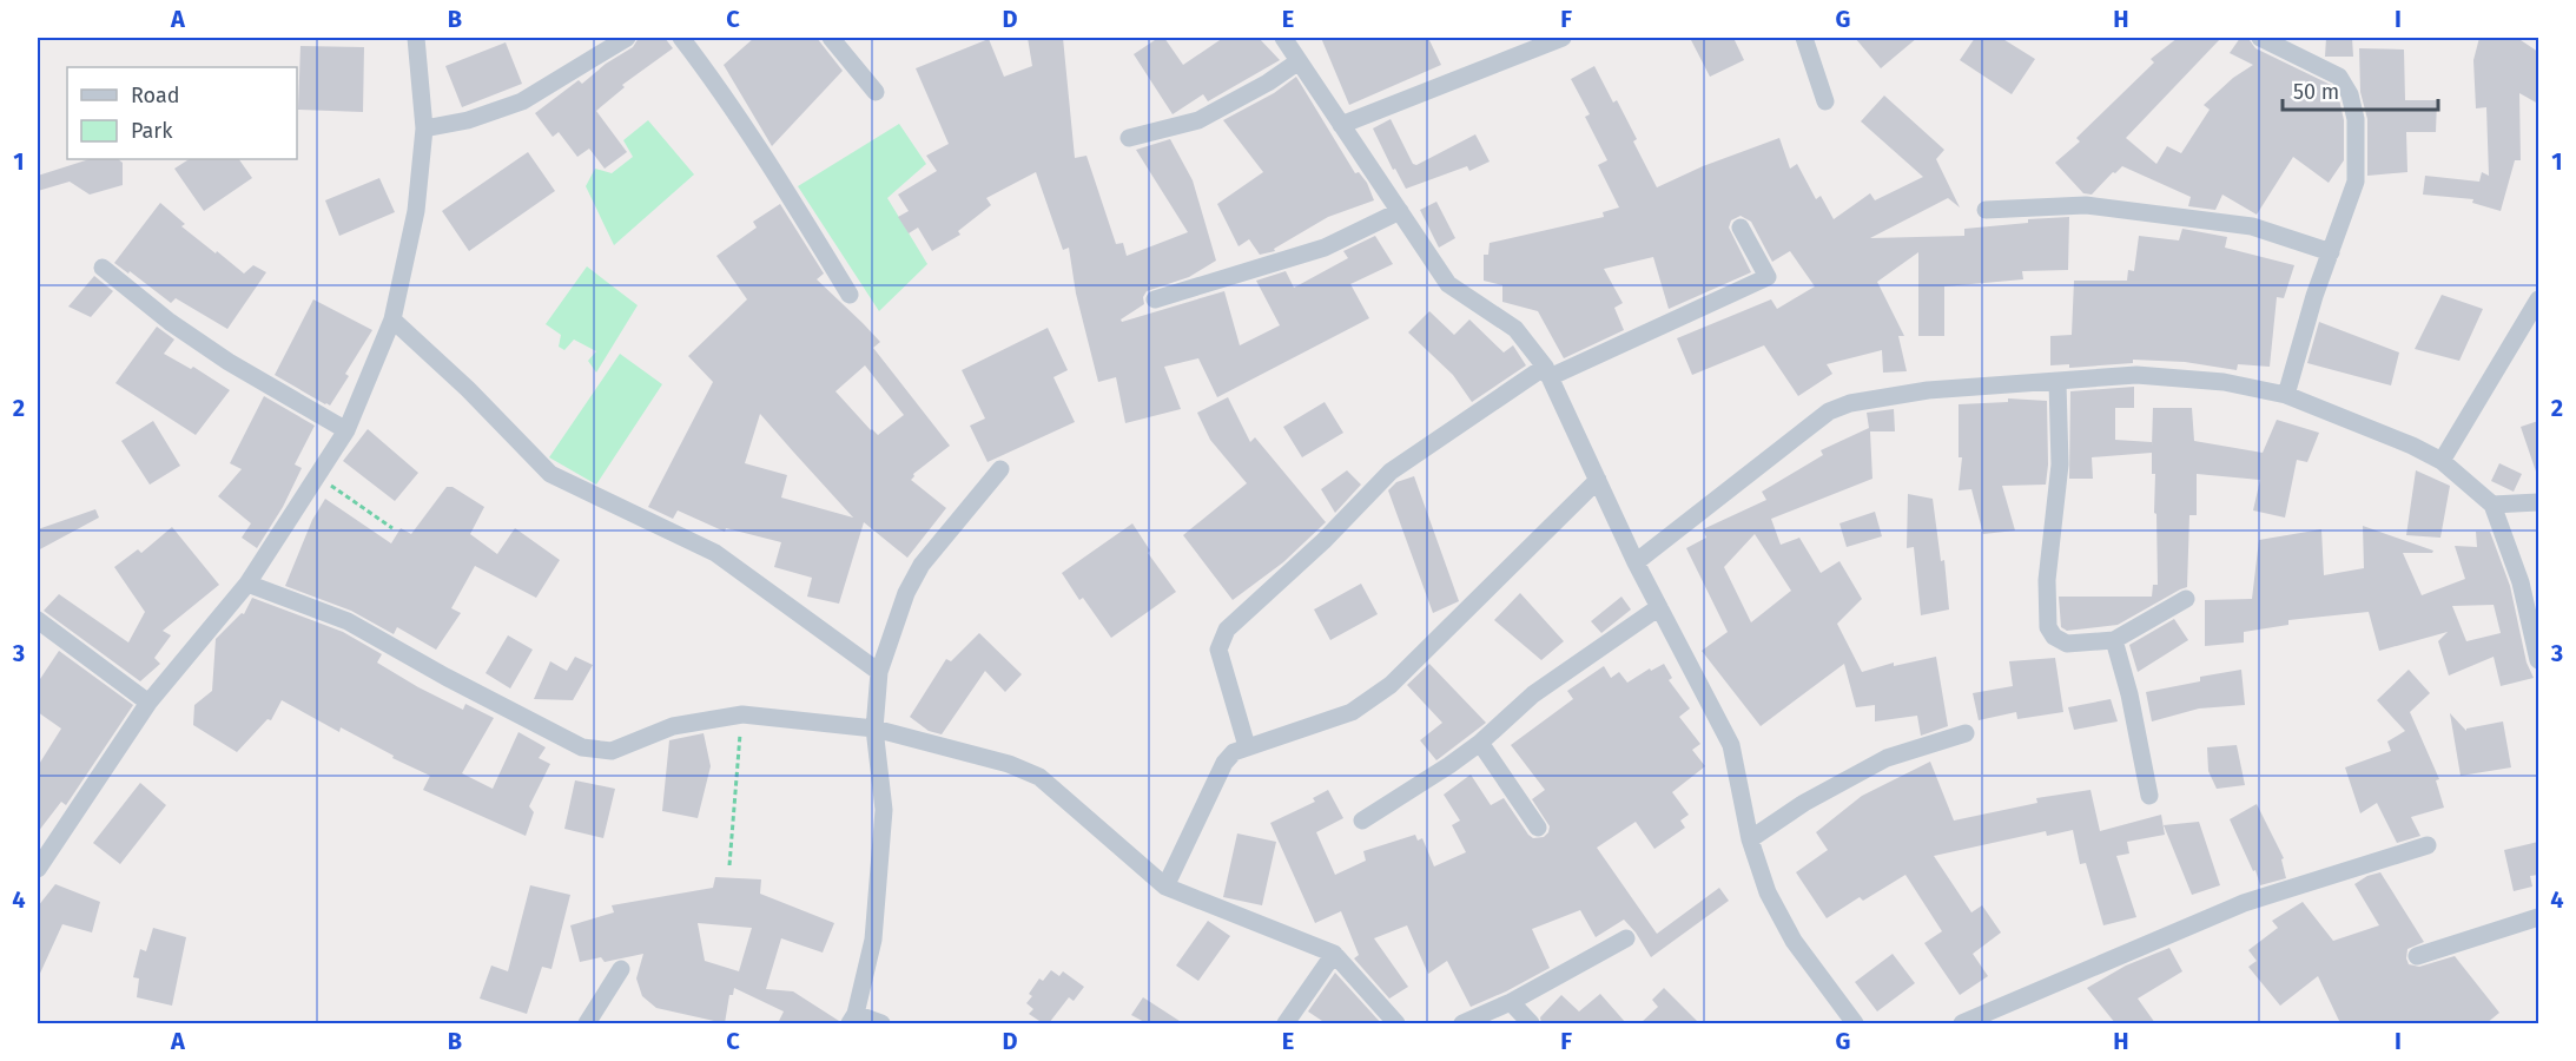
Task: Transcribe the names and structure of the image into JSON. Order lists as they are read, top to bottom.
{
  "legend": ["Road", "Park"],
  "scale_bar": "50 m",
  "grid": {
    "columns": [
      "A",
      "B",
      "C",
      "D",
      "E",
      "F",
      "G",
      "H",
      "I"
    ],
    "rows": [
      "1",
      "2",
      "3",
      "4"
    ]
  }
}
